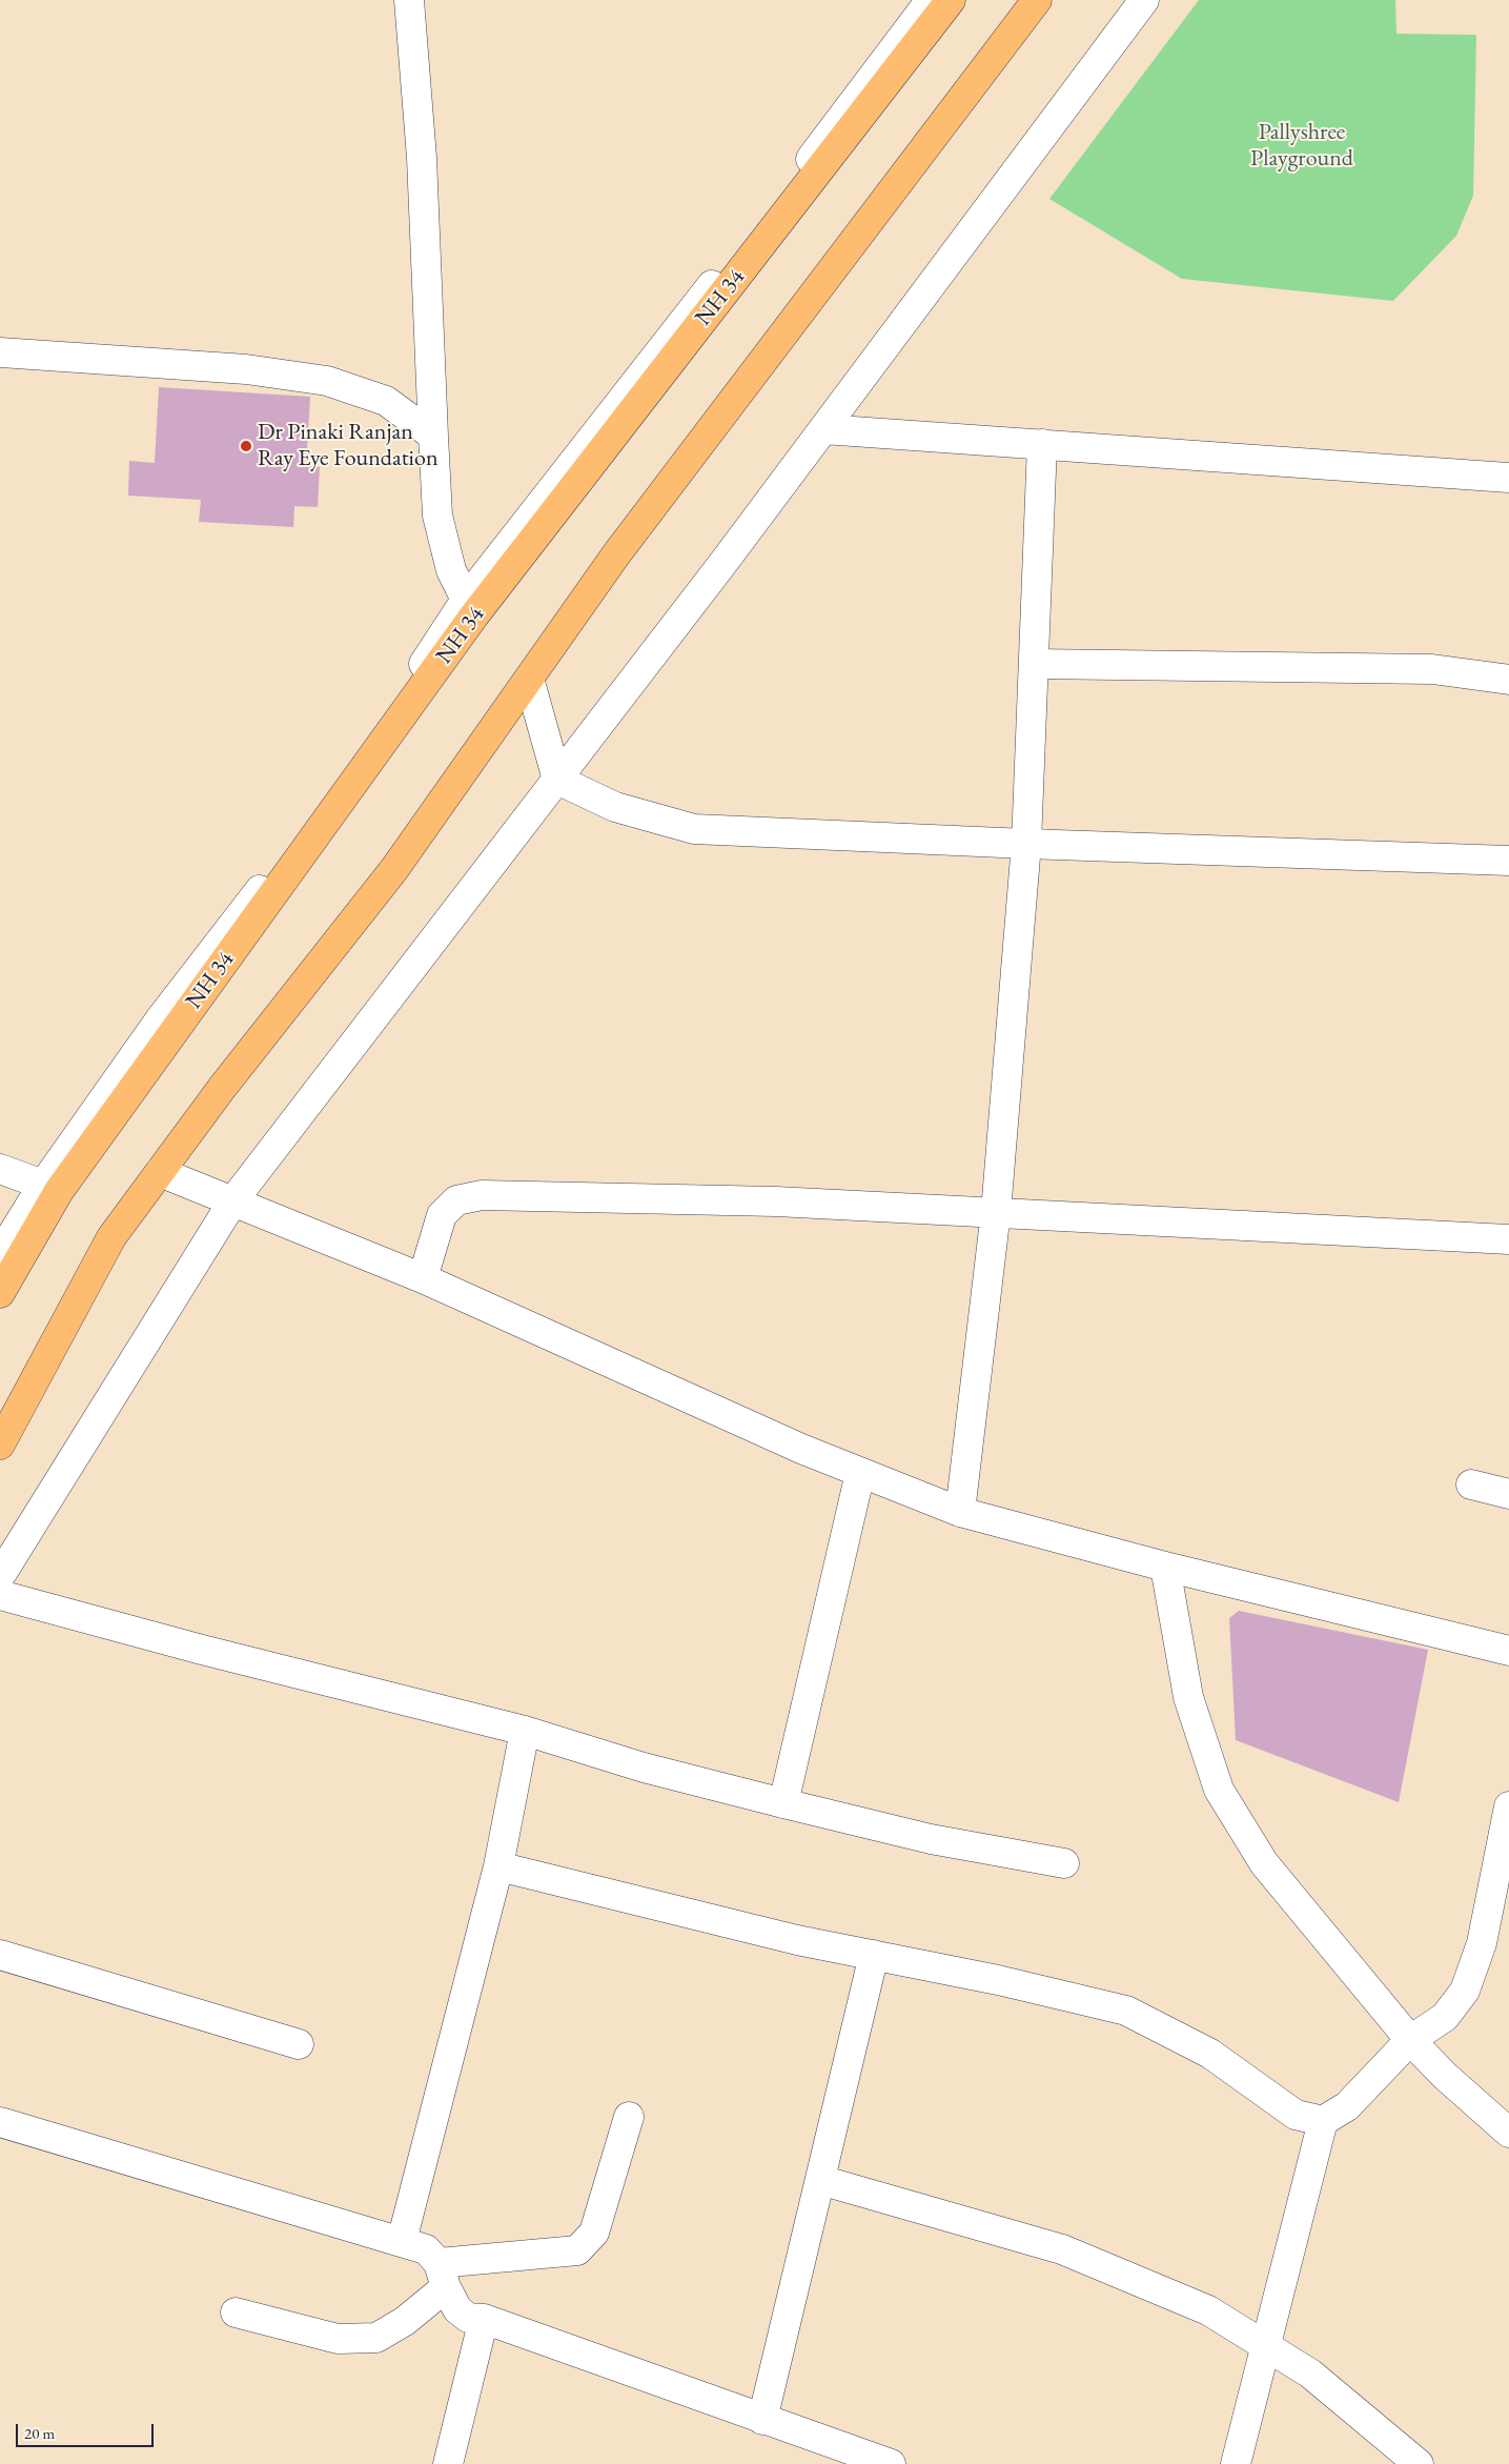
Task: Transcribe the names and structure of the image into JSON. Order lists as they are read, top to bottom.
{
  "streets": {
    "main road": ["NH 34"]
  },
  "parks": ["Pallyshree Playground"],
  "places": ["Dr Pinaki Ranjan Ray Eye Foundation"],
  "scale_bar": "20 m"
}
